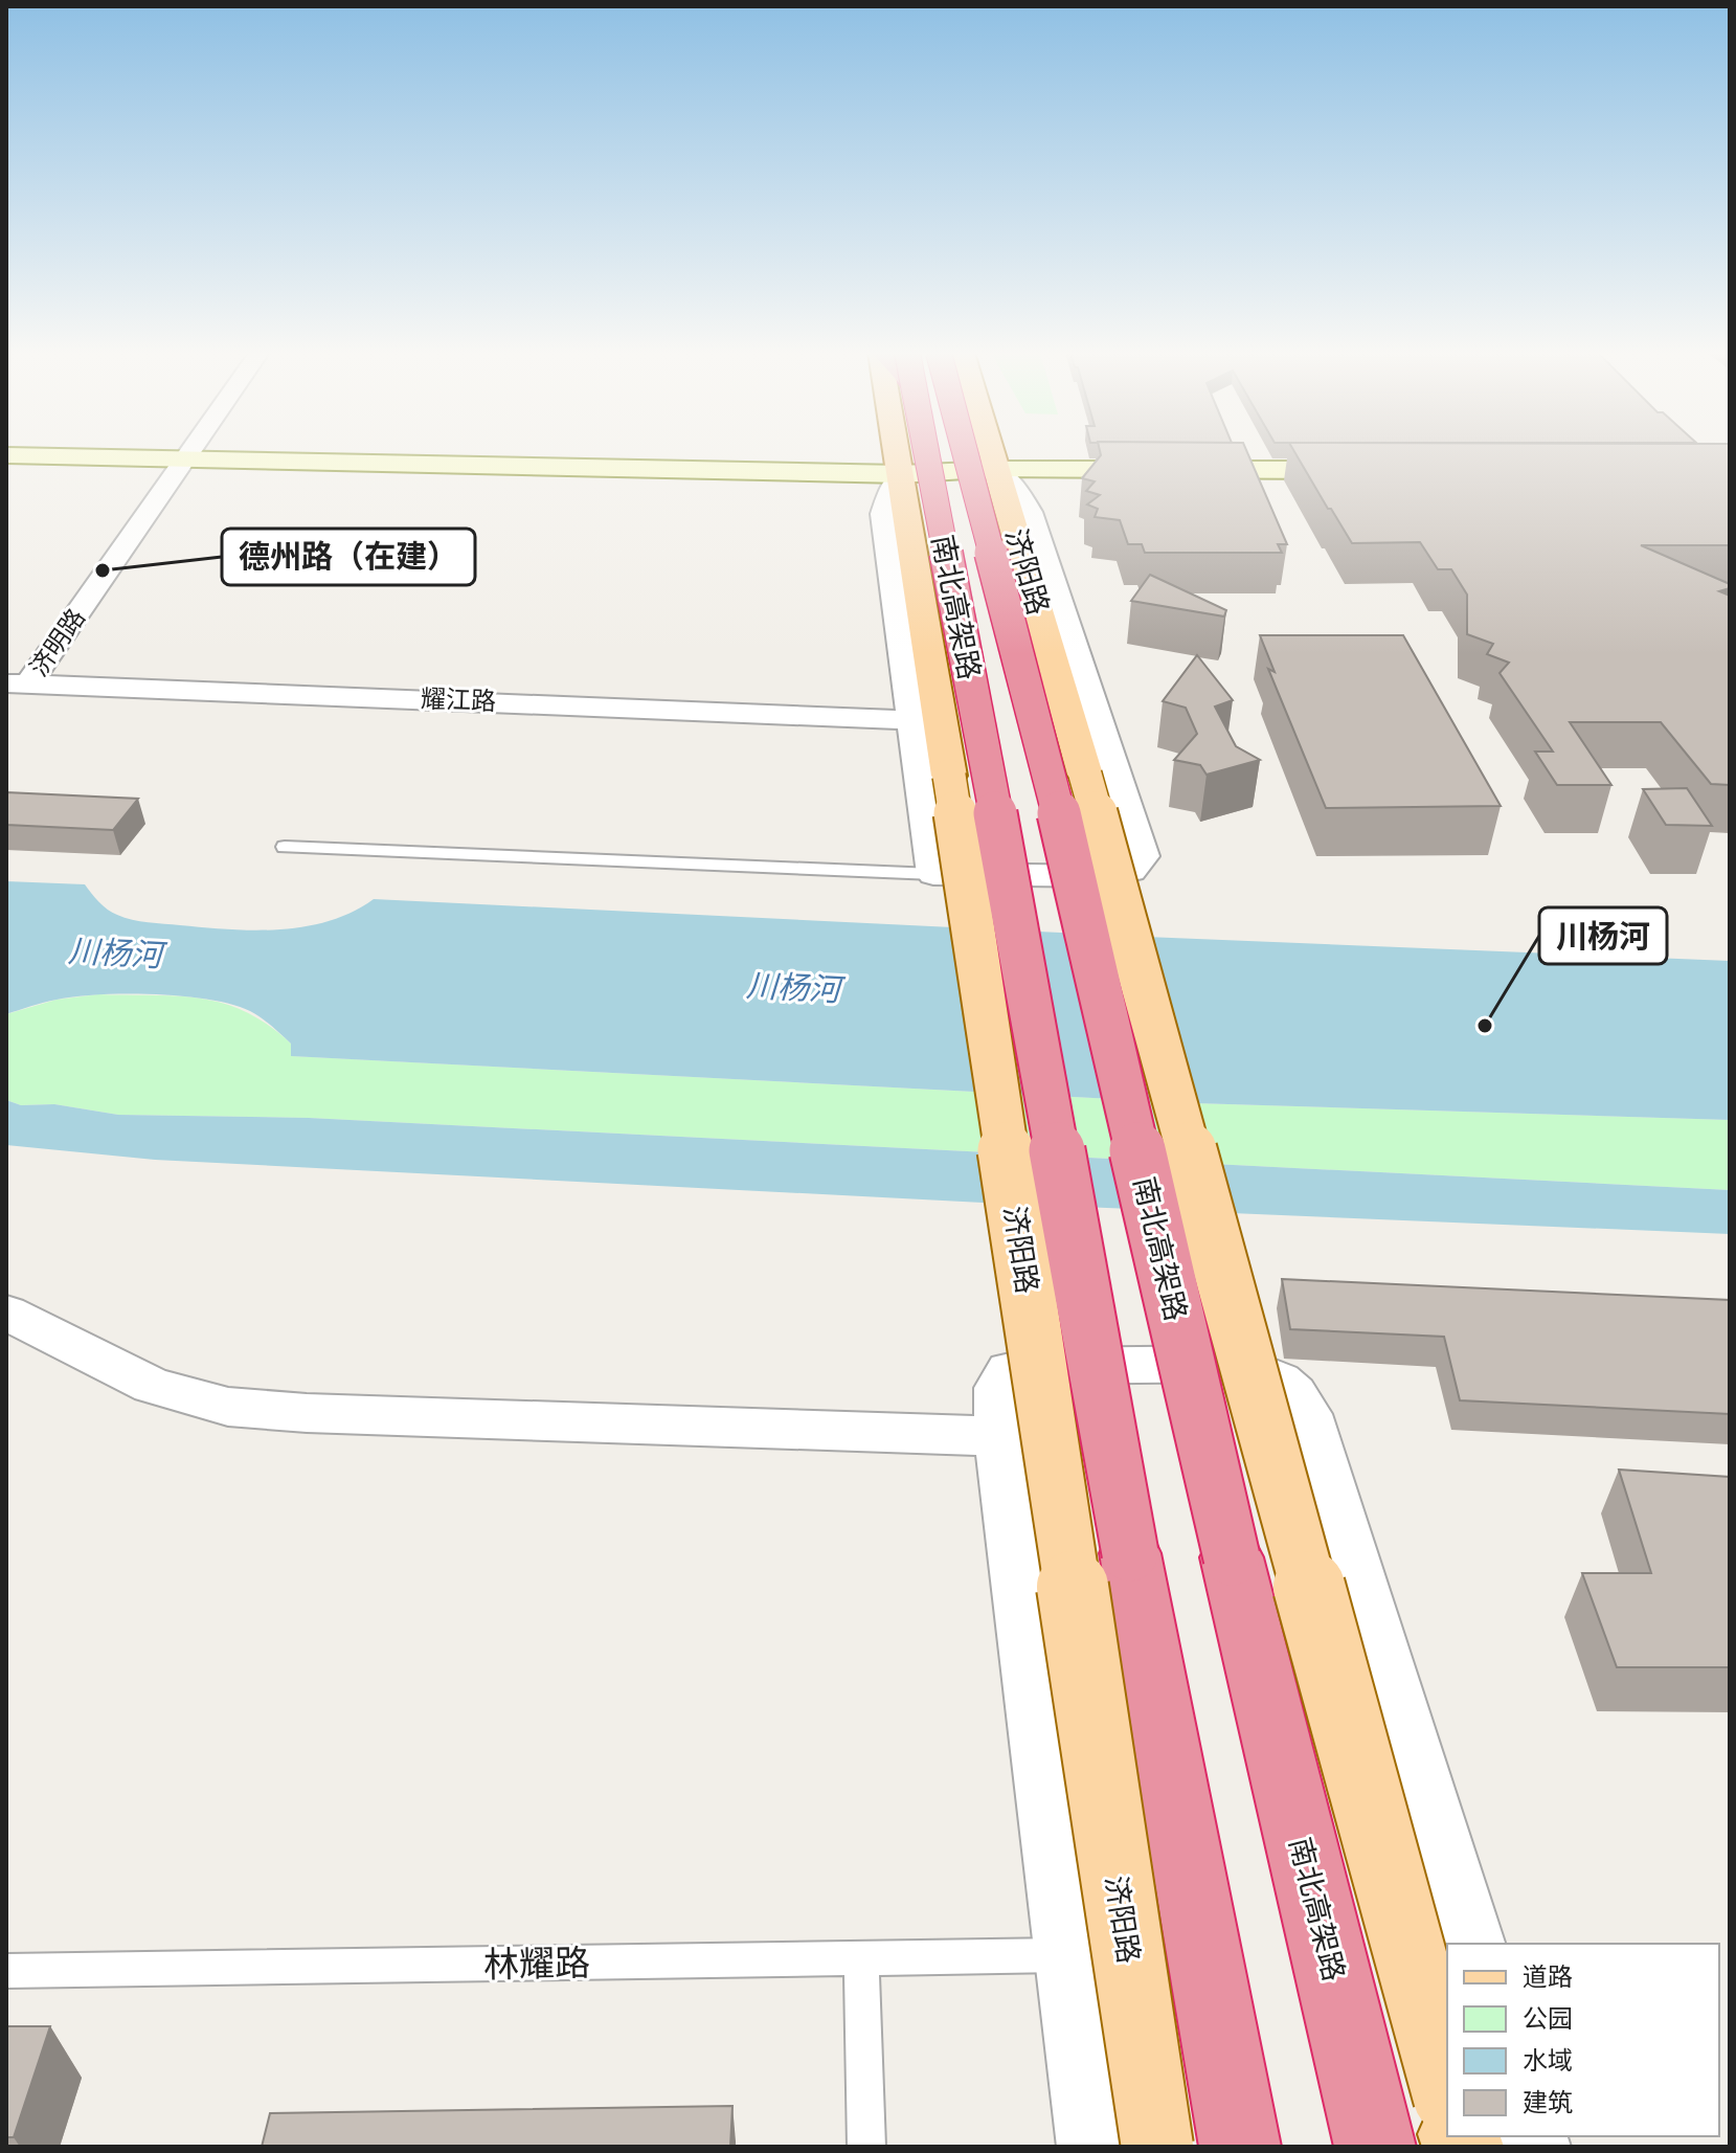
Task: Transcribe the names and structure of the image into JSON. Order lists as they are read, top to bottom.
{
  "streets": {
    "highway": ["南北高架路"],
    "main road": ["济阳路"],
    "street": ["济明路", "耀江路"],
    "lane": ["林耀路"]
  },
  "crossings": [
    ["济明路", "耀江路"]
  ],
  "water": ["川杨河"],
  "places": ["德州路（在建）", "川杨河"],
  "legend": [
    "道路",
    "公园",
    "水域",
    "建筑"
  ]
}
